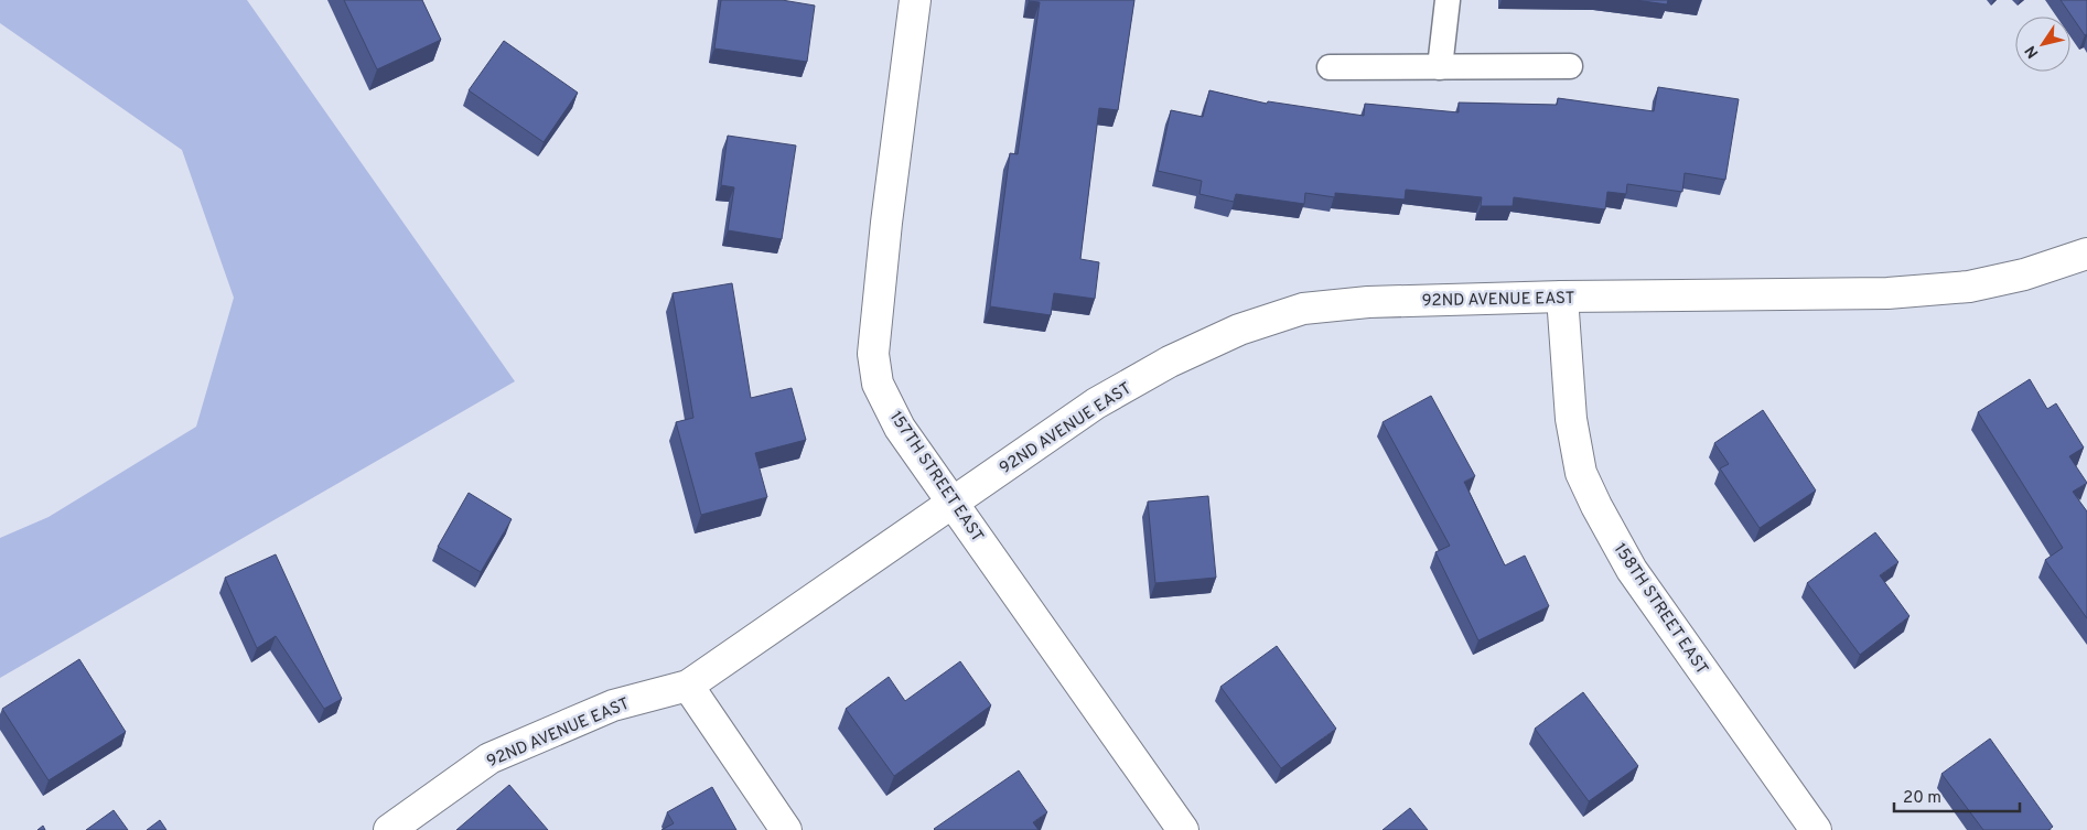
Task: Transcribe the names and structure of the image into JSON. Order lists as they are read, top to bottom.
{
  "streets": {
    "street": ["92ND AVENUE EAST", "157TH STREET EAST", "158TH STREET EAST"]
  },
  "crossings": [
    ["92ND AVENUE EAST", "157TH STREET EAST"],
    ["92ND AVENUE EAST", "158TH STREET EAST"]
  ],
  "scale_bar": "20 m",
  "north": "bottom left"
}
